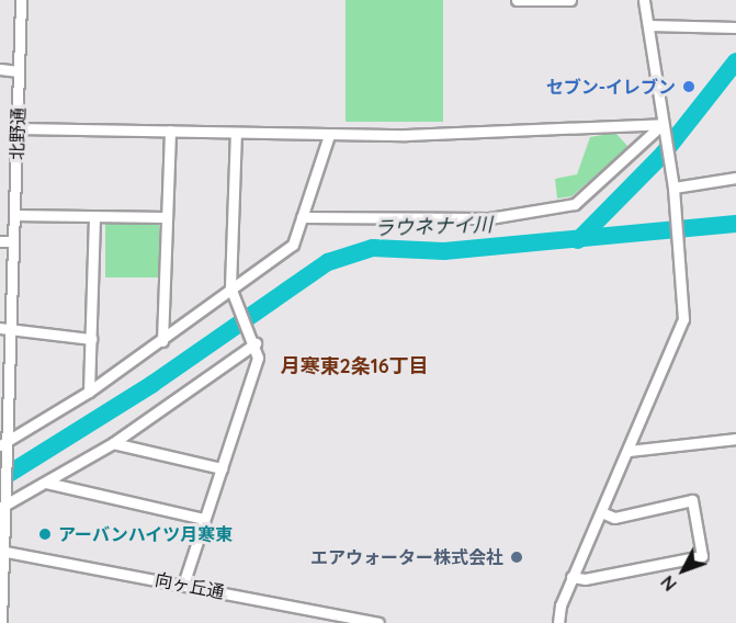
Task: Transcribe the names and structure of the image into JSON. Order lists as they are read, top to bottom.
{
  "streets": {
    "street": ["北野通", "向ヶ丘通"]
  },
  "crossings": [
    ["北野通", "向ヶ丘通"]
  ],
  "districts": ["月寒東2条16丁目"],
  "water": ["ラウネナイ川"],
  "places": ["セブン-イレブン", "アーバンハイツ月寒東", "エアウォーター株式会社"],
  "north": "bottom left"
}
